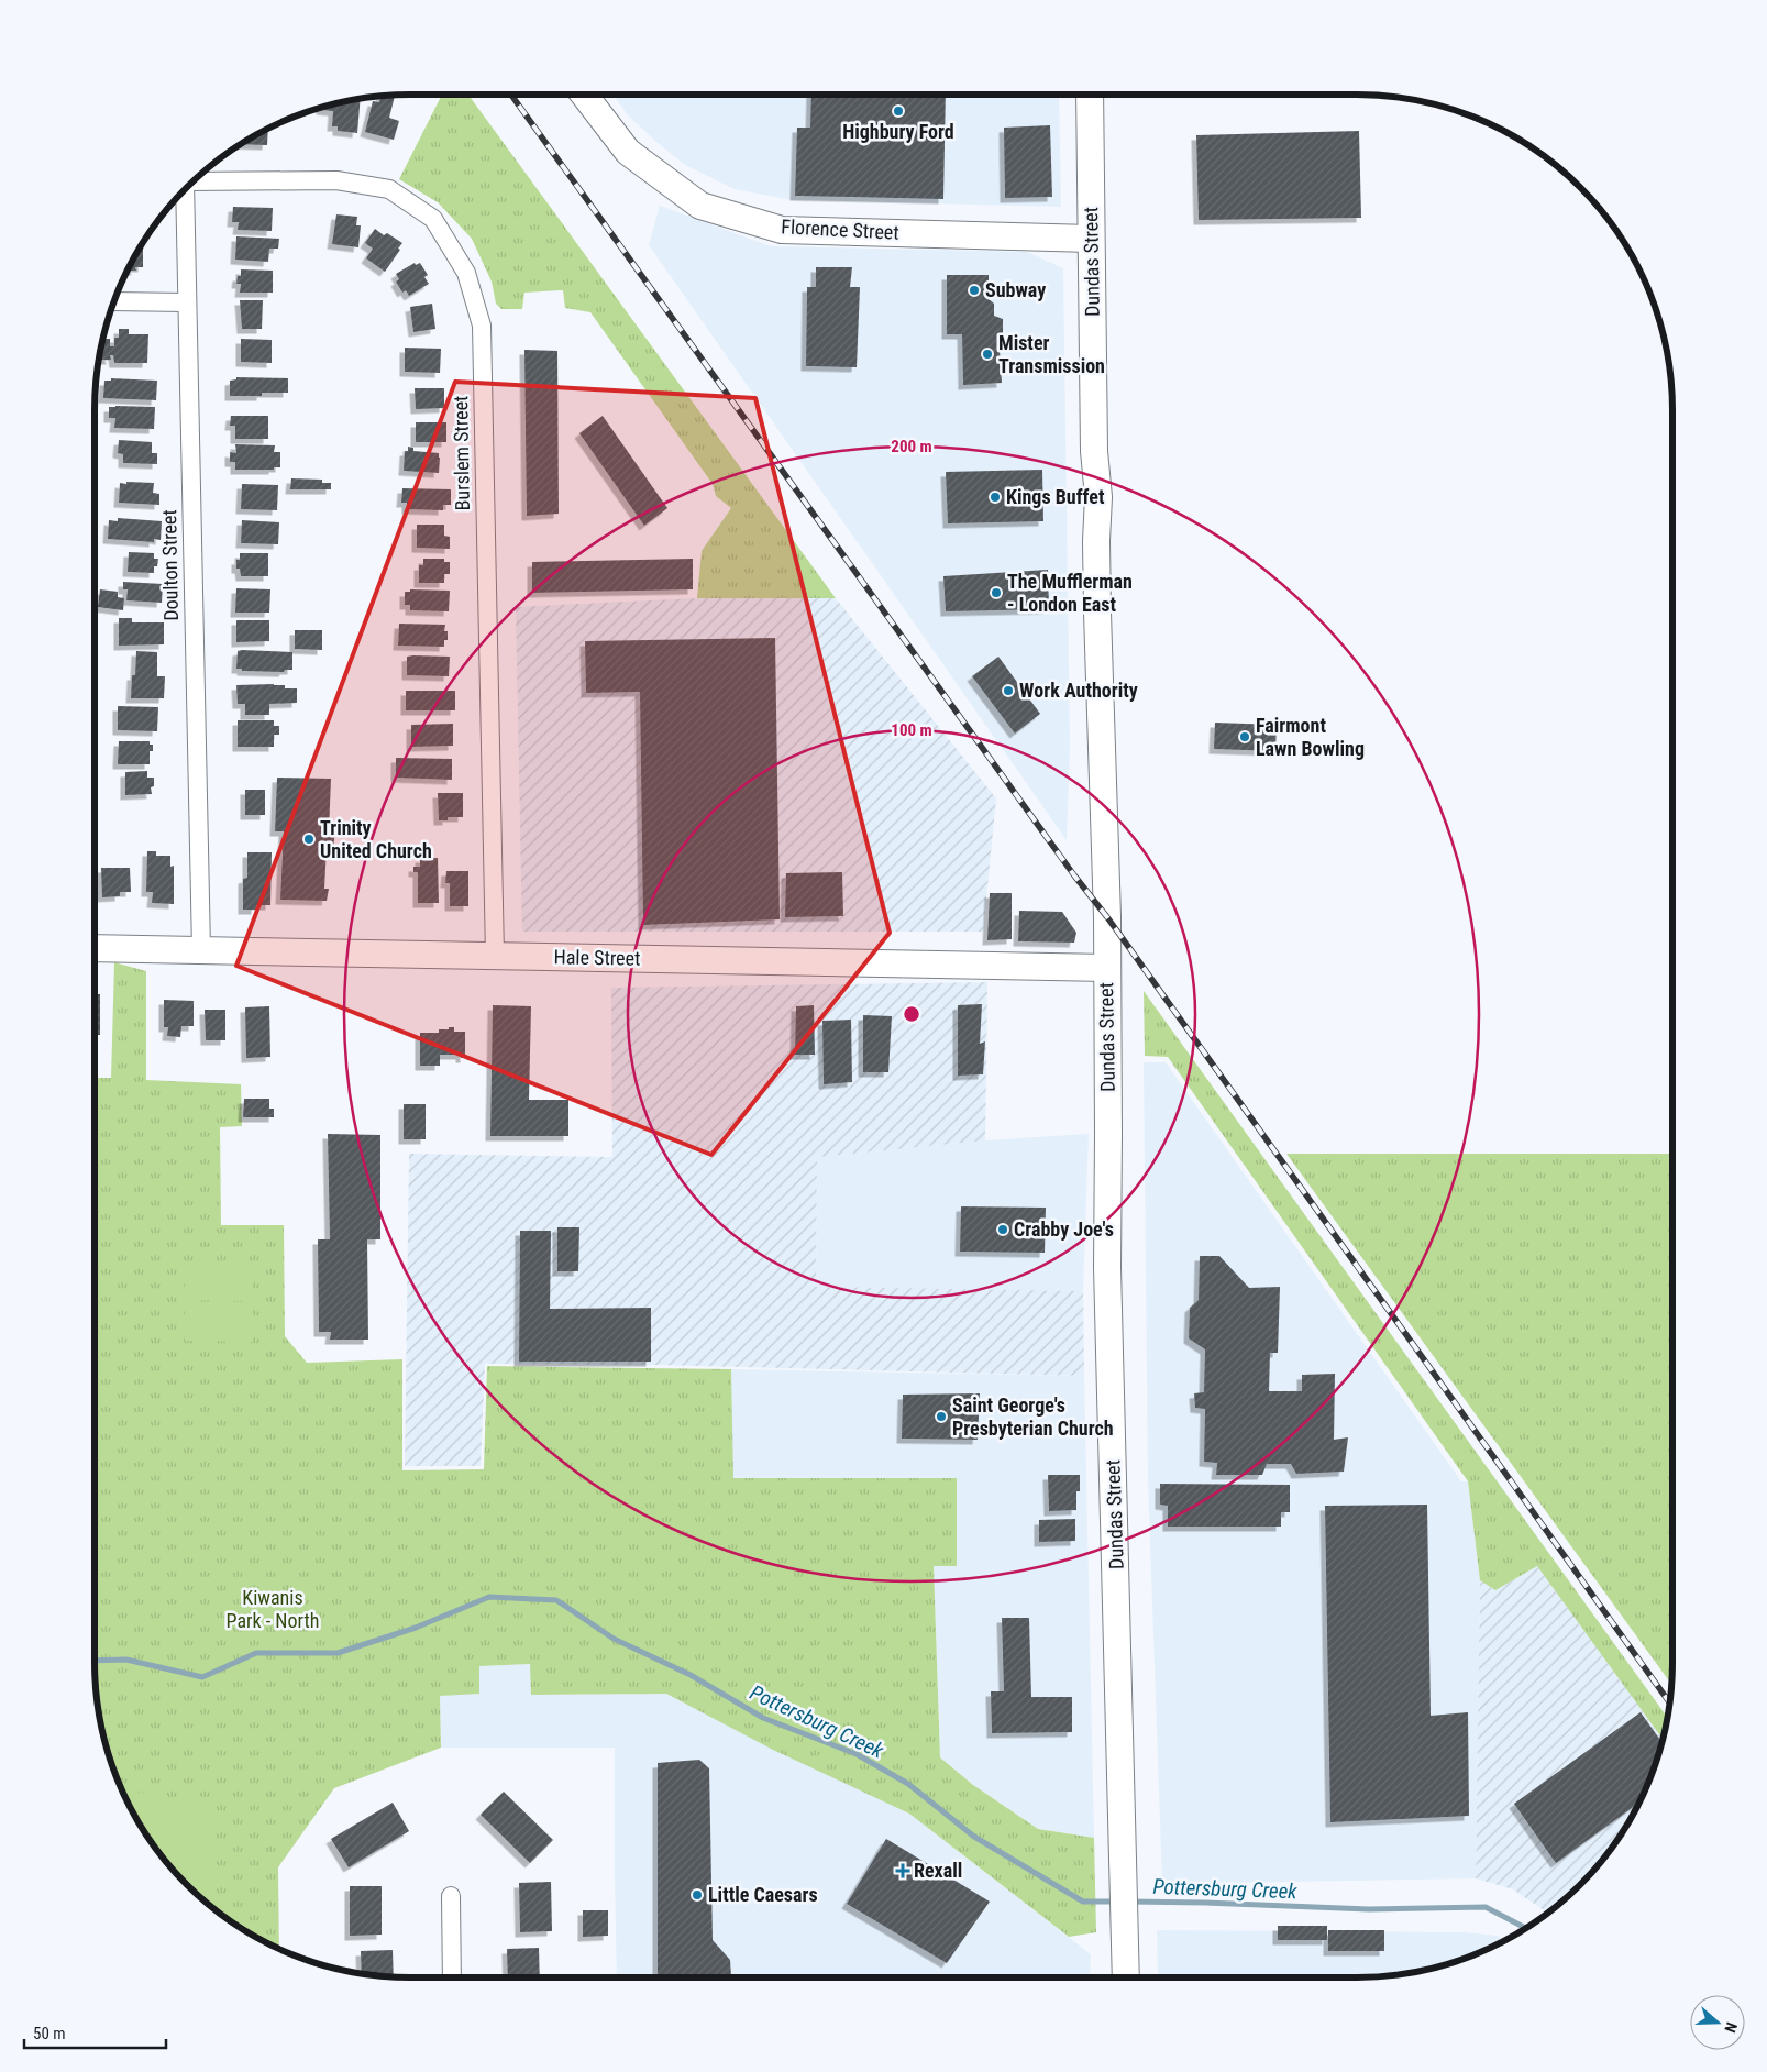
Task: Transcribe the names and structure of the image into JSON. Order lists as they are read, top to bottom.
{
  "streets": {
    "main road": ["Florence Street", "Dundas Street", "Hale Street"],
    "street": ["Burslem Street", "Doulton Street"]
  },
  "crossings": [
    ["Florence Street", "Dundas Street"],
    ["Dundas Street", "Hale Street"],
    ["Burslem Street", "Hale Street"],
    ["Doulton Street", "Hale Street"]
  ],
  "water": ["Pottersburg Creek"],
  "parks": ["Kiwanis Park - North"],
  "places": {
    "other": [
      "Highbury Ford",
      "Subway",
      "Mister Transmission",
      "Kings Buffet",
      "The Mufflerman - London East",
      "Work Authority",
      "Fairmont Lawn Bowling",
      "Trinity United Church",
      "Crabby Joe's",
      "Saint George's Presbyterian Church",
      "Little Caesars"
    ],
    "health": ["Rexall"]
  },
  "scale_bar": "50 m",
  "north": "right",
  "rings": ["200 m", "100 m"]
}
